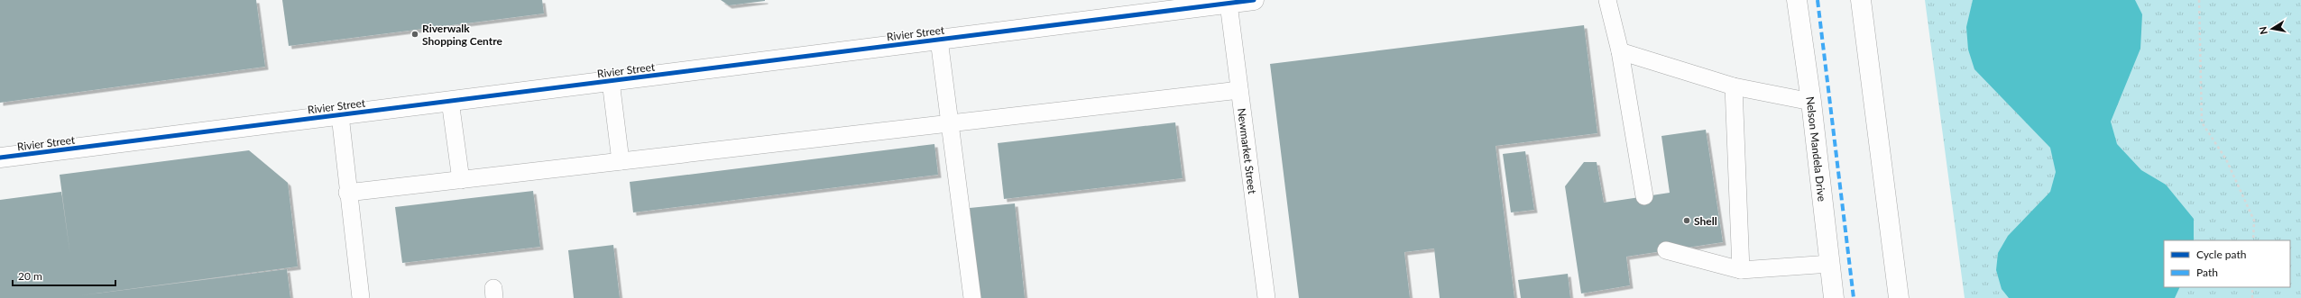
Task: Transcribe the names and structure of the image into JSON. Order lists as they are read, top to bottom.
{
  "streets": {
    "main road": ["Rivier Street", "Nelson Mandela Drive"],
    "lane": ["Newmarket Street"]
  },
  "crossings": [
    ["Rivier Street", "Newmarket Street"]
  ],
  "places": ["Riverwalk Shopping Centre", "Shell"],
  "legend": ["Cycle path", "Path"],
  "scale_bar": "20 m",
  "north": "left"
}
